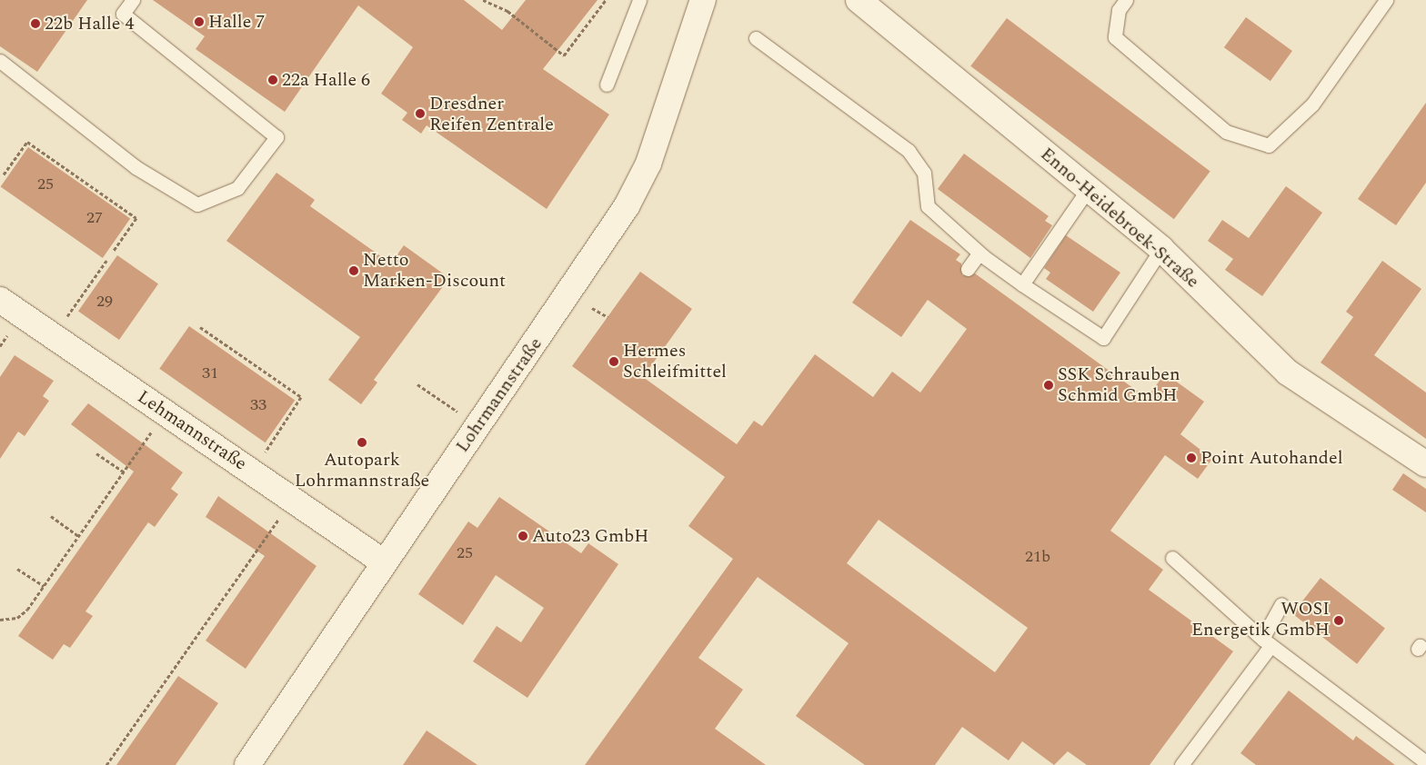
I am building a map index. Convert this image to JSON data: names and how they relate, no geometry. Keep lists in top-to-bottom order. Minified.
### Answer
{"streets":{"street":["Enno-Heidebroek-Straße","Lohrmannstraße","Lehmannstraße"]},"crossings":[["Lohrmannstraße","Lehmannstraße"]],"places":["Halle 7","22b Halle 4","22a Halle 6","Dresdner Reifen Zentrale","Netto Marken-Discount","Hermes Schleifmittel","SSK Schrauben Schmid GmbH","Autopark Lohrmannstraße","Point Autohandel","Auto23 GmbH","WOSI Energetik GmbH"],"house_numbers":["25","27","29","31","33","25","21b"]}
